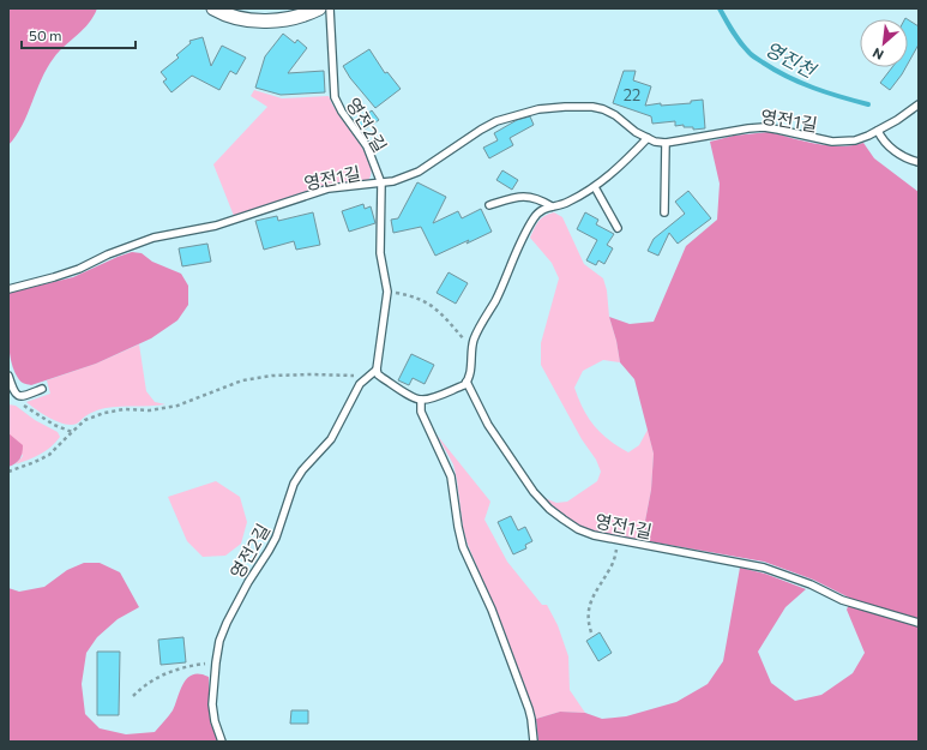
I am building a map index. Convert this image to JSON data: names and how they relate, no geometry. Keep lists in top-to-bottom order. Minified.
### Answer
{"streets":{"lane":["영전1길","영전2길"]},"crossings":[["영전1길","영전2길"]],"water":["영진천"],"house_numbers":["22"],"scale_bar":"50 m","north":"bottom left"}
